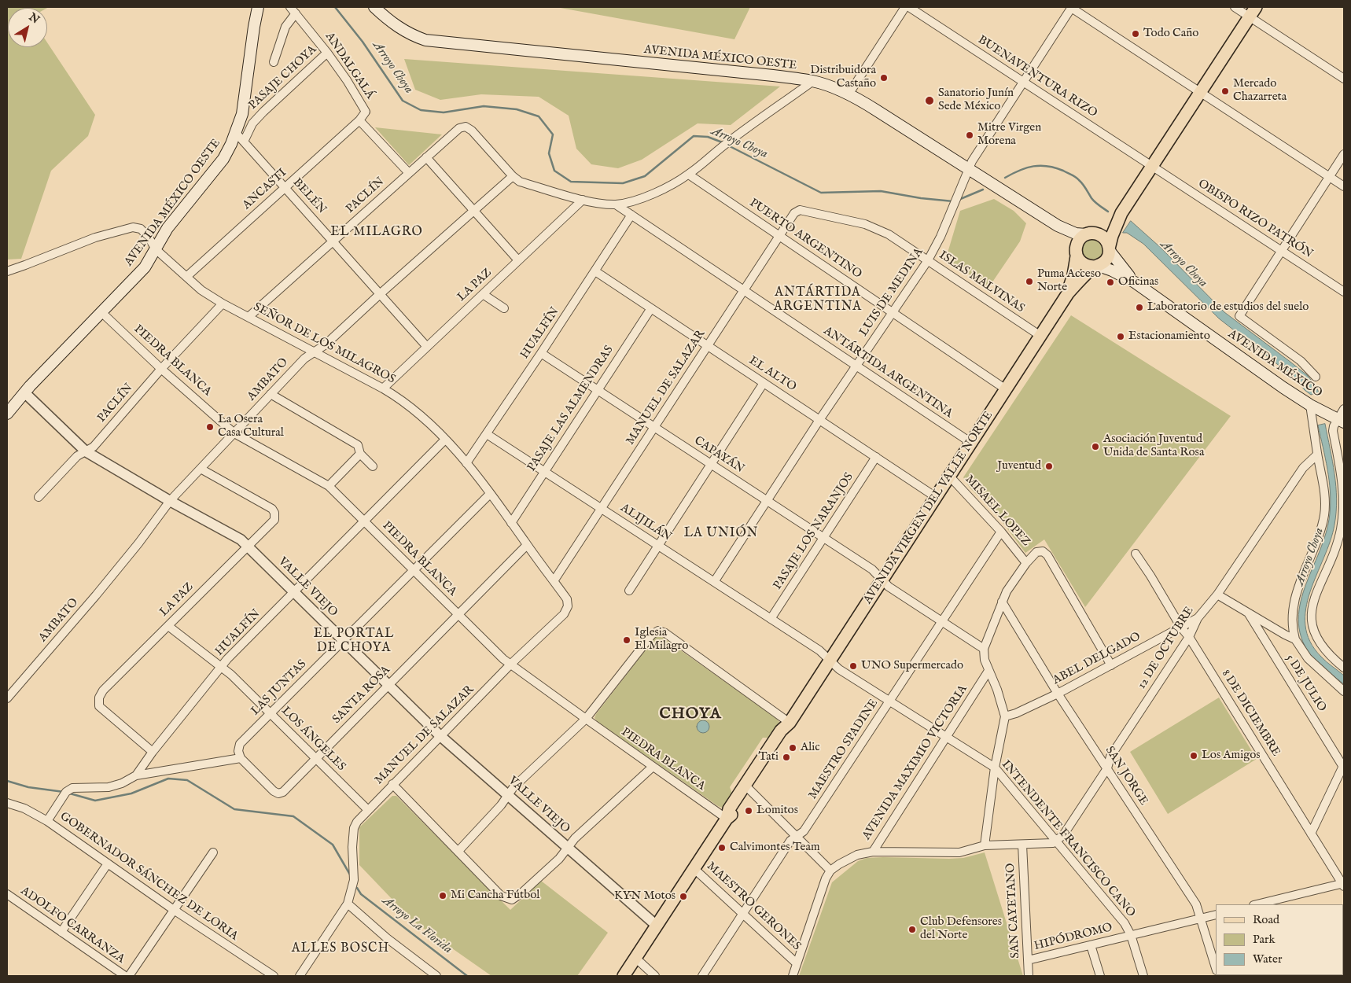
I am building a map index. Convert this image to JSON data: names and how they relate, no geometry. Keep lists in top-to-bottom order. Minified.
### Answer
{"streets":{"main road":["AVENIDA MÉXICO OESTE","AVENIDA MÉXICO","AVENIDA VIRGEN DEL VALLE NORTE"],"street":["ANDALGALÁ","BUENAVENTURA RIZO","PASAJE CHOYA","ANCASTI","PACLÍN","BELÉN","OBISPO RIZO PATRÓN","PUERTO ARGENTINO","ISLAS MALVINAS","LA PAZ","LUIS DE MEDINA","HUALFÍN","SEÑOR DE LOS MILAGROS","PIEDRA BLANCA","ANTÁRTIDA ARGENTINA","EL ALTO","AMBATO","MANUEL DE SALAZAR","PASAJE LAS ALMENDRAS","CAPAYÁN","MISAEL LOPEZ","ALIJILÁN","PASAJE LOS NARANJOS","VALLE VIEJO","12 DE OCTUBRE","ABEL DELGADO","5 DE JULIO","LAS JUNTAS","SANTA ROSA","8 DE DICIEMBRE","LOS ÁNGELES","MAESTRO SPADINE","AVENIDA MAXIMIO VICTORIA","SAN JORGE","INTENDENTE FRANCISCO CANO","GOBERNADOR SÁNCHEZ DE LORIA","MAESTRO GERONES","SAN CAYETANO","ADOLFO CARRANZA","HIPÓDROMO"]},"crossings":[["AVENIDA MÉXICO OESTE","BELÉN"],["AVENIDA MÉXICO OESTE","LUIS DE MEDINA"],["AVENIDA MÉXICO OESTE","SEÑOR DE LOS MILAGROS"],["AVENIDA MÉXICO OESTE","PIEDRA BLANCA"],["AVENIDA MÉXICO OESTE","AVENIDA MÉXICO"],["AVENIDA MÉXICO OESTE","AVENIDA VIRGEN DEL VALLE NORTE"],["AVENIDA MÉXICO OESTE","VALLE VIEJO"],["ANDALGALÁ","PASAJE CHOYA"],["ANDALGALÁ","ANCASTI"],["BUENAVENTURA RIZO","OBISPO RIZO PATRÓN"],["BUENAVENTURA RIZO","LUIS DE MEDINA"],["PASAJE CHOYA","BELÉN"],["ANCASTI","BELÉN"],["ANCASTI","SEÑOR DE LOS MILAGROS"],["PACLÍN","BELÉN"],["PACLÍN","SEÑOR DE LOS MILAGROS"],["PACLÍN","PIEDRA BLANCA"],["PACLÍN","AMBATO"],["PACLÍN","VALLE VIEJO"],["BELÉN","LA PAZ"],["BELÉN","AMBATO"],["PUERTO ARGENTINO","LUIS DE MEDINA"],["PUERTO ARGENTINO","MANUEL DE SALAZAR"],["PUERTO ARGENTINO","AVENIDA VIRGEN DEL VALLE NORTE"],["ISLAS MALVINAS","LUIS DE MEDINA"],["ISLAS MALVINAS","MANUEL DE SALAZAR"],["ISLAS MALVINAS","AVENIDA VIRGEN DEL VALLE NORTE"],["LA PAZ","HUALFÍN"],["LA PAZ","SEÑOR DE LOS MILAGROS"],["LA PAZ","AMBATO"],["LA PAZ","VALLE VIEJO"],["LA PAZ","LOS ÁNGELES"],["LUIS DE MEDINA","ANTÁRTIDA ARGENTINA"],["LUIS DE MEDINA","EL ALTO"],["LUIS DE MEDINA","CAPAYÁN"],["LUIS DE MEDINA","ALIJILÁN"],["HUALFÍN","SEÑOR DE LOS MILAGROS"],["HUALFÍN","PIEDRA BLANCA"],["HUALFÍN","ANTÁRTIDA ARGENTINA"],["HUALFÍN","EL ALTO"],["HUALFÍN","CAPAYÁN"],["HUALFÍN","ALIJILÁN"],["HUALFÍN","VALLE VIEJO"],["HUALFÍN","LOS ÁNGELES"],["HUALFÍN","GOBERNADOR SÁNCHEZ DE LORIA"],["SEÑOR DE LOS MILAGROS","AMBATO"],["SEÑOR DE LOS MILAGROS","MANUEL DE SALAZAR"],["SEÑOR DE LOS MILAGROS","PASAJE LAS ALMENDRAS"],["SEÑOR DE LOS MILAGROS","LAS JUNTAS"],["SEÑOR DE LOS MILAGROS","SANTA ROSA"],["PIEDRA BLANCA","AMBATO"],["PIEDRA BLANCA","MANUEL DE SALAZAR"],["PIEDRA BLANCA","AVENIDA VIRGEN DEL VALLE NORTE"],["PIEDRA BLANCA","LAS JUNTAS"],["PIEDRA BLANCA","SANTA ROSA"],["AVENIDA MÉXICO","AVENIDA VIRGEN DEL VALLE NORTE"],["ANTÁRTIDA ARGENTINA","MANUEL DE SALAZAR"],["ANTÁRTIDA ARGENTINA","AVENIDA VIRGEN DEL VALLE NORTE"],["EL ALTO","MANUEL DE SALAZAR"],["EL ALTO","PASAJE LAS ALMENDRAS"],["EL ALTO","AVENIDA VIRGEN DEL VALLE NORTE"],["EL ALTO","PASAJE LOS NARANJOS"],["AMBATO","VALLE VIEJO"],["MANUEL DE SALAZAR","CAPAYÁN"],["MANUEL DE SALAZAR","ALIJILÁN"],["MANUEL DE SALAZAR","VALLE VIEJO"],["MANUEL DE SALAZAR","LOS ÁNGELES"],["PASAJE LAS ALMENDRAS","CAPAYÁN"],["PASAJE LAS ALMENDRAS","ALIJILÁN"],["CAPAYÁN","AVENIDA VIRGEN DEL VALLE NORTE"],["CAPAYÁN","PASAJE LOS NARANJOS"],["CAPAYÁN","MAESTRO SPADINE"],["AVENIDA VIRGEN DEL VALLE NORTE","MISAEL LOPEZ"],["AVENIDA VIRGEN DEL VALLE NORTE","ALIJILÁN"],["AVENIDA VIRGEN DEL VALLE NORTE","VALLE VIEJO"],["AVENIDA VIRGEN DEL VALLE NORTE","INTENDENTE FRANCISCO CANO"],["AVENIDA VIRGEN DEL VALLE NORTE","MAESTRO GERONES"],["MISAEL LOPEZ","MAESTRO SPADINE"],["ALIJILÁN","PASAJE LOS NARANJOS"],["ALIJILÁN","INTENDENTE FRANCISCO CANO"],["VALLE VIEJO","LAS JUNTAS"],["VALLE VIEJO","SANTA ROSA"],["12 DE OCTUBRE","ABEL DELGADO"],["12 DE OCTUBRE","8 DE DICIEMBRE"],["12 DE OCTUBRE","SAN JORGE"],["12 DE OCTUBRE","INTENDENTE FRANCISCO CANO"],["ABEL DELGADO","8 DE DICIEMBRE"],["ABEL DELGADO","SAN JORGE"],["LAS JUNTAS","SANTA ROSA"],["LAS JUNTAS","LOS ÁNGELES"],["SANTA ROSA","LOS ÁNGELES"],["MAESTRO SPADINE","INTENDENTE FRANCISCO CANO"],["MAESTRO SPADINE","MAESTRO GERONES"],["AVENIDA MAXIMIO VICTORIA","INTENDENTE FRANCISCO CANO"],["SAN JORGE","HIPÓDROMO"],["INTENDENTE FRANCISCO CANO","HIPÓDROMO"],["SAN CAYETANO","HIPÓDROMO"]],"districts":["EL MILAGRO","ANTÁRTIDA ARGENTINA","LA UNIÓN","EL PORTAL DE CHOYA","CHOYA","ALLES BOSCH"],"water":["Arroyo Choya","Arroyo La Florida"],"places":["Todo Caño","Distribuidora Castaño","Mercado Chazarreta","Sanatorio Junín Sede México","Mitre Virgen Morena","Puma Acceso Norte","Oficinas","Laboratorio de estudios del suelo","Estacionamiento","La Osera Casa Cultural","Asociación Juventud Unida de Santa Rosa","Juventud","Iglesia El Milagro","UNO Supermercado","Alic","Los Amigos","Tati","Lomitos","Calvimontes Team","Mi Cancha Fútbol","KYN Motos","Club Defensores del Norte"],"legend":["Road","Park","Water"],"north":"top right"}
